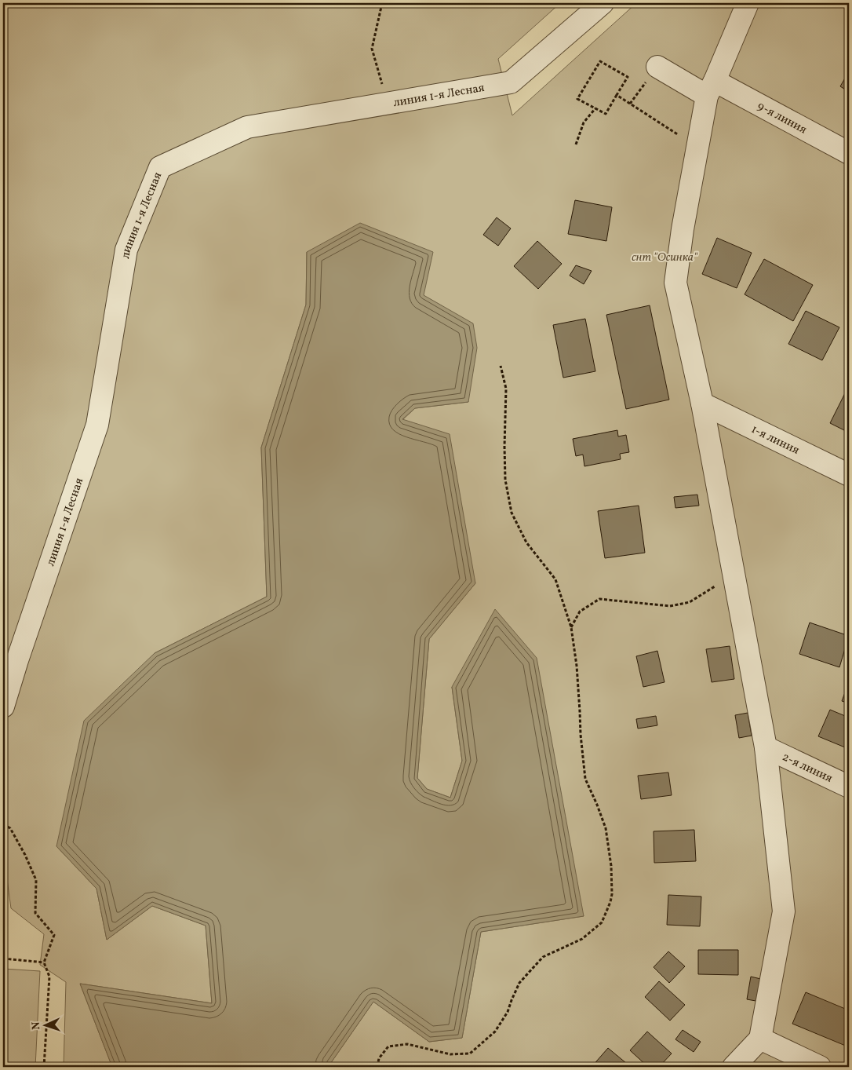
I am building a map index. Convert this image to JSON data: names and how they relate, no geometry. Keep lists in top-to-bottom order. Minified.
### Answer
{"streets":{"street":["линия 1-я Лесная","9-я линия","1-я линия","2-я линия"]},"parks":["снт \"Осинка\""],"north":"left"}
